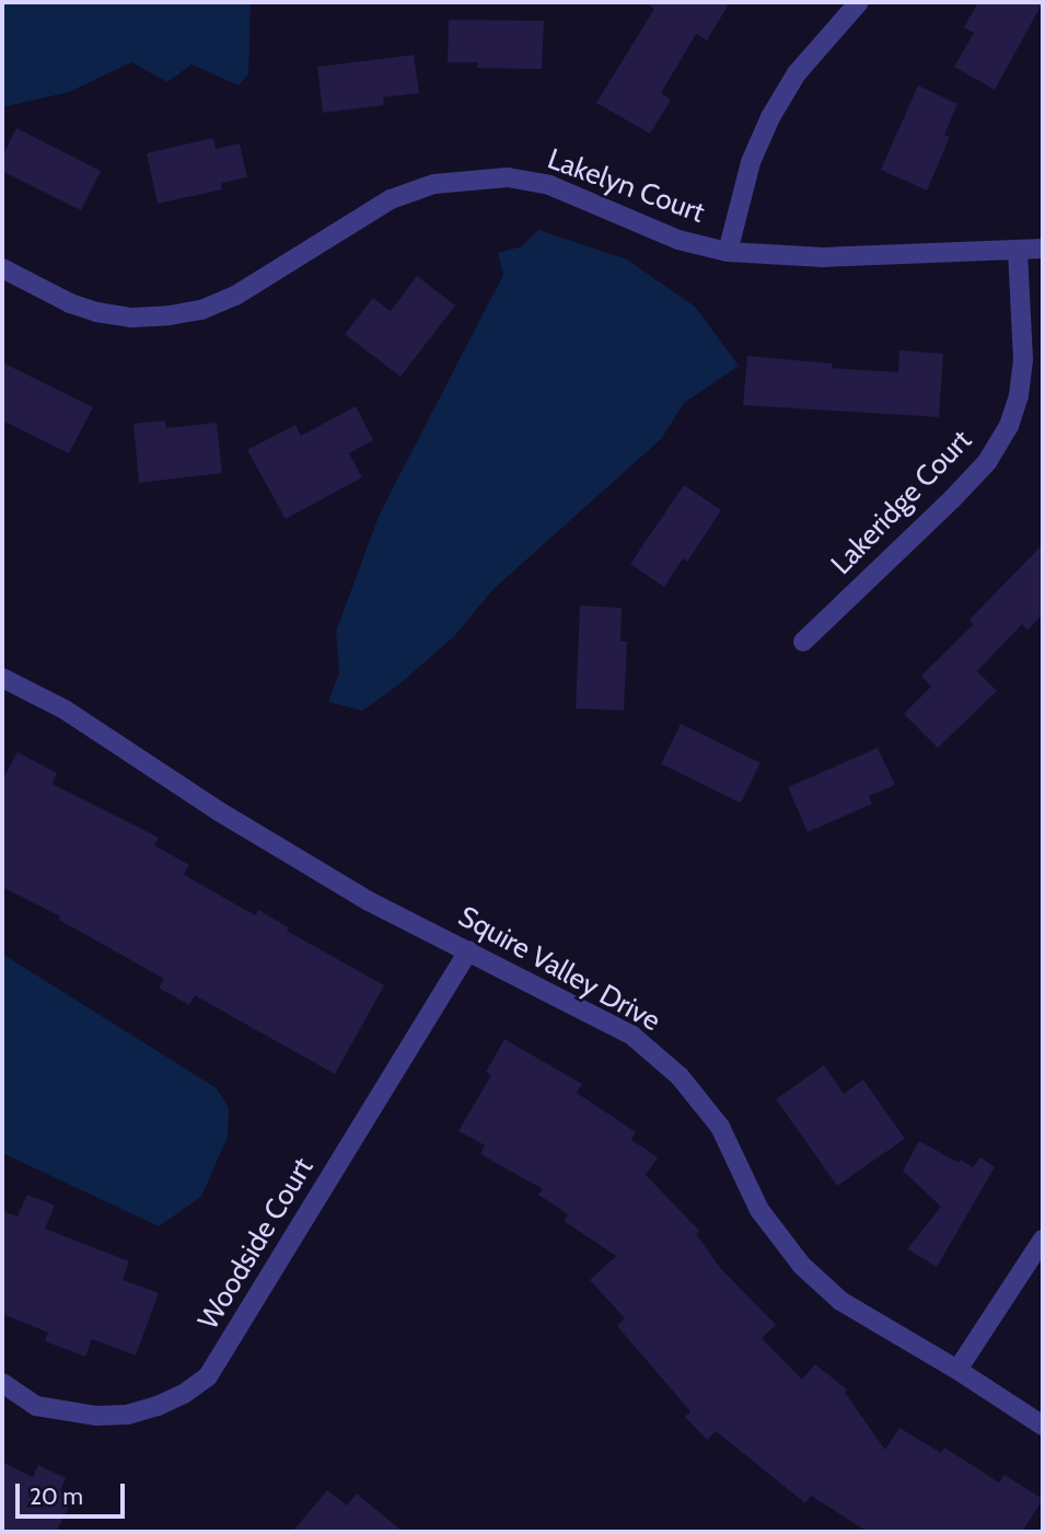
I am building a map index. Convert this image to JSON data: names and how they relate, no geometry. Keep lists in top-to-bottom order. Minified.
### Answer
{"streets":{"street":["Lakelyn Court","Lakeridge Court","Squire Valley Drive","Woodside Court"]},"crossings":[["Lakelyn Court","Lakeridge Court"],["Squire Valley Drive","Woodside Court"]],"scale_bar":"20 m"}
